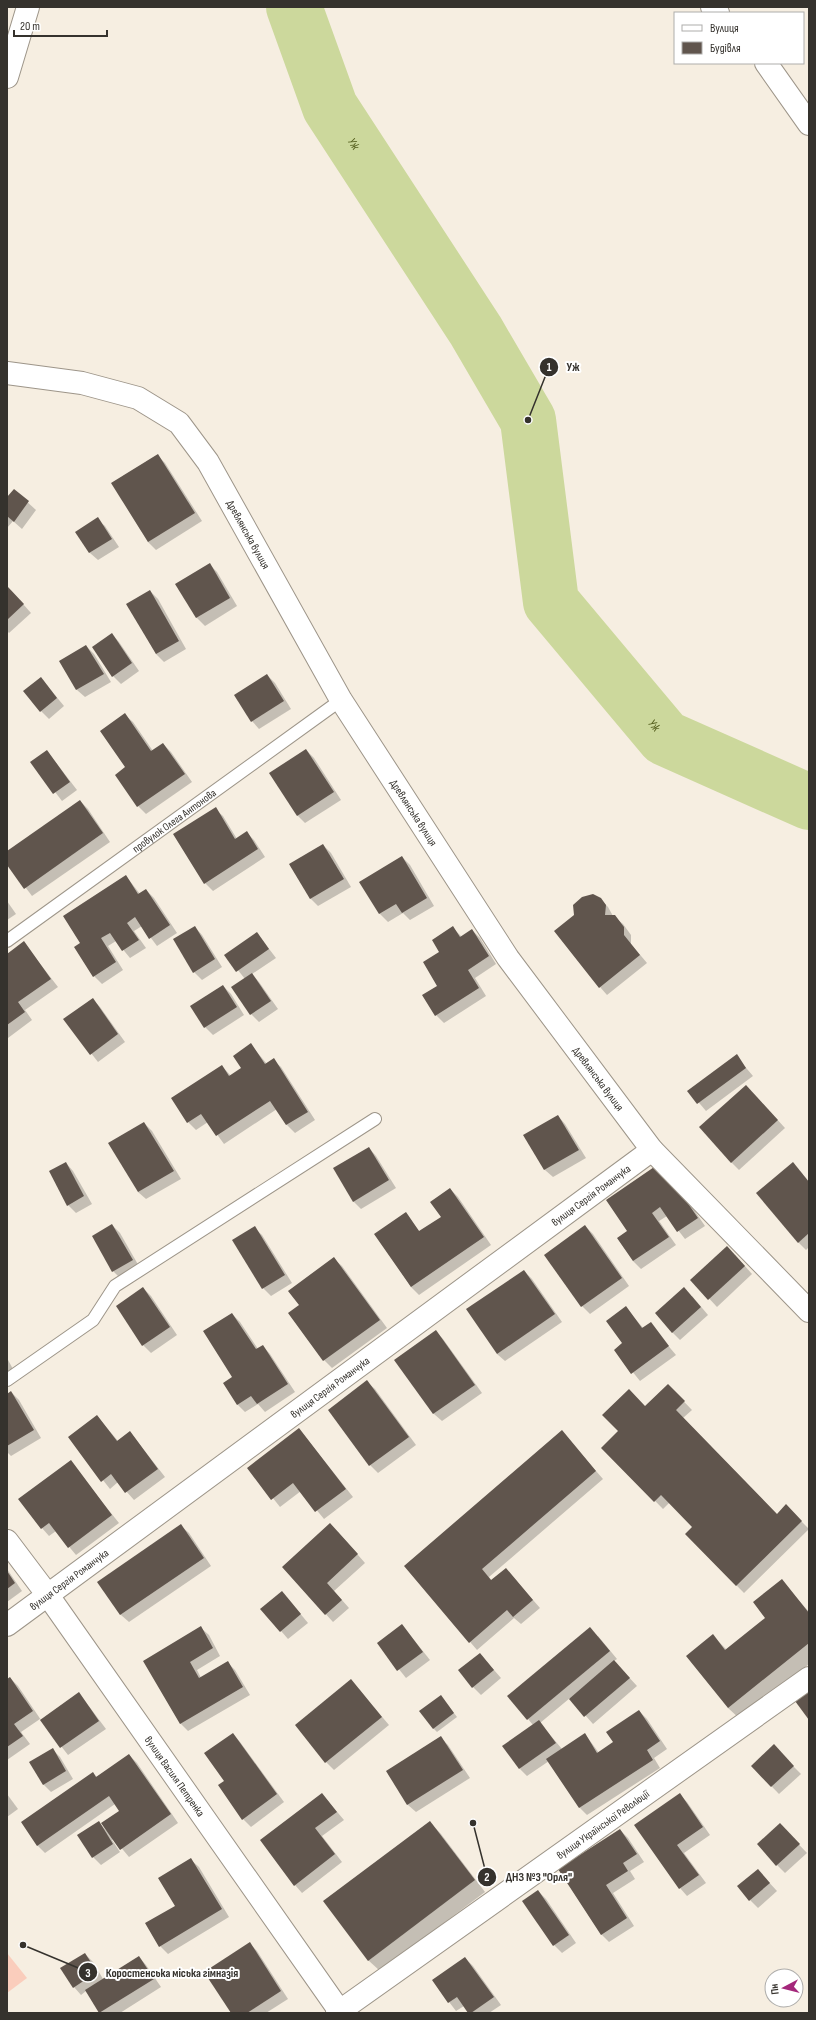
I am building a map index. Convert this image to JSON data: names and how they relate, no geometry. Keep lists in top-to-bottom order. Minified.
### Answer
{"streets":{"street":["Древлянська вулиця","вулиця Сергія Романчука","вулиця Василя Петренка","вулиця Української Революції"],"lane":["провулок Олега Антонова"]},"crossings":[["Древлянська вулиця","провулок Олега Антонова"],["Древлянська вулиця","вулиця Сергія Романчука"],["вулиця Сергія Романчука","вулиця Василя Петренка"],["вулиця Василя Петренка","вулиця Української Революції"]],"water":["Уж"],"places":["Уж","ДНЗ №3 \"Орля\"","Коростенська міська гімназія"],"legend":["Вулиця","Будівля"],"scale_bar":"20 m","north":"left"}
